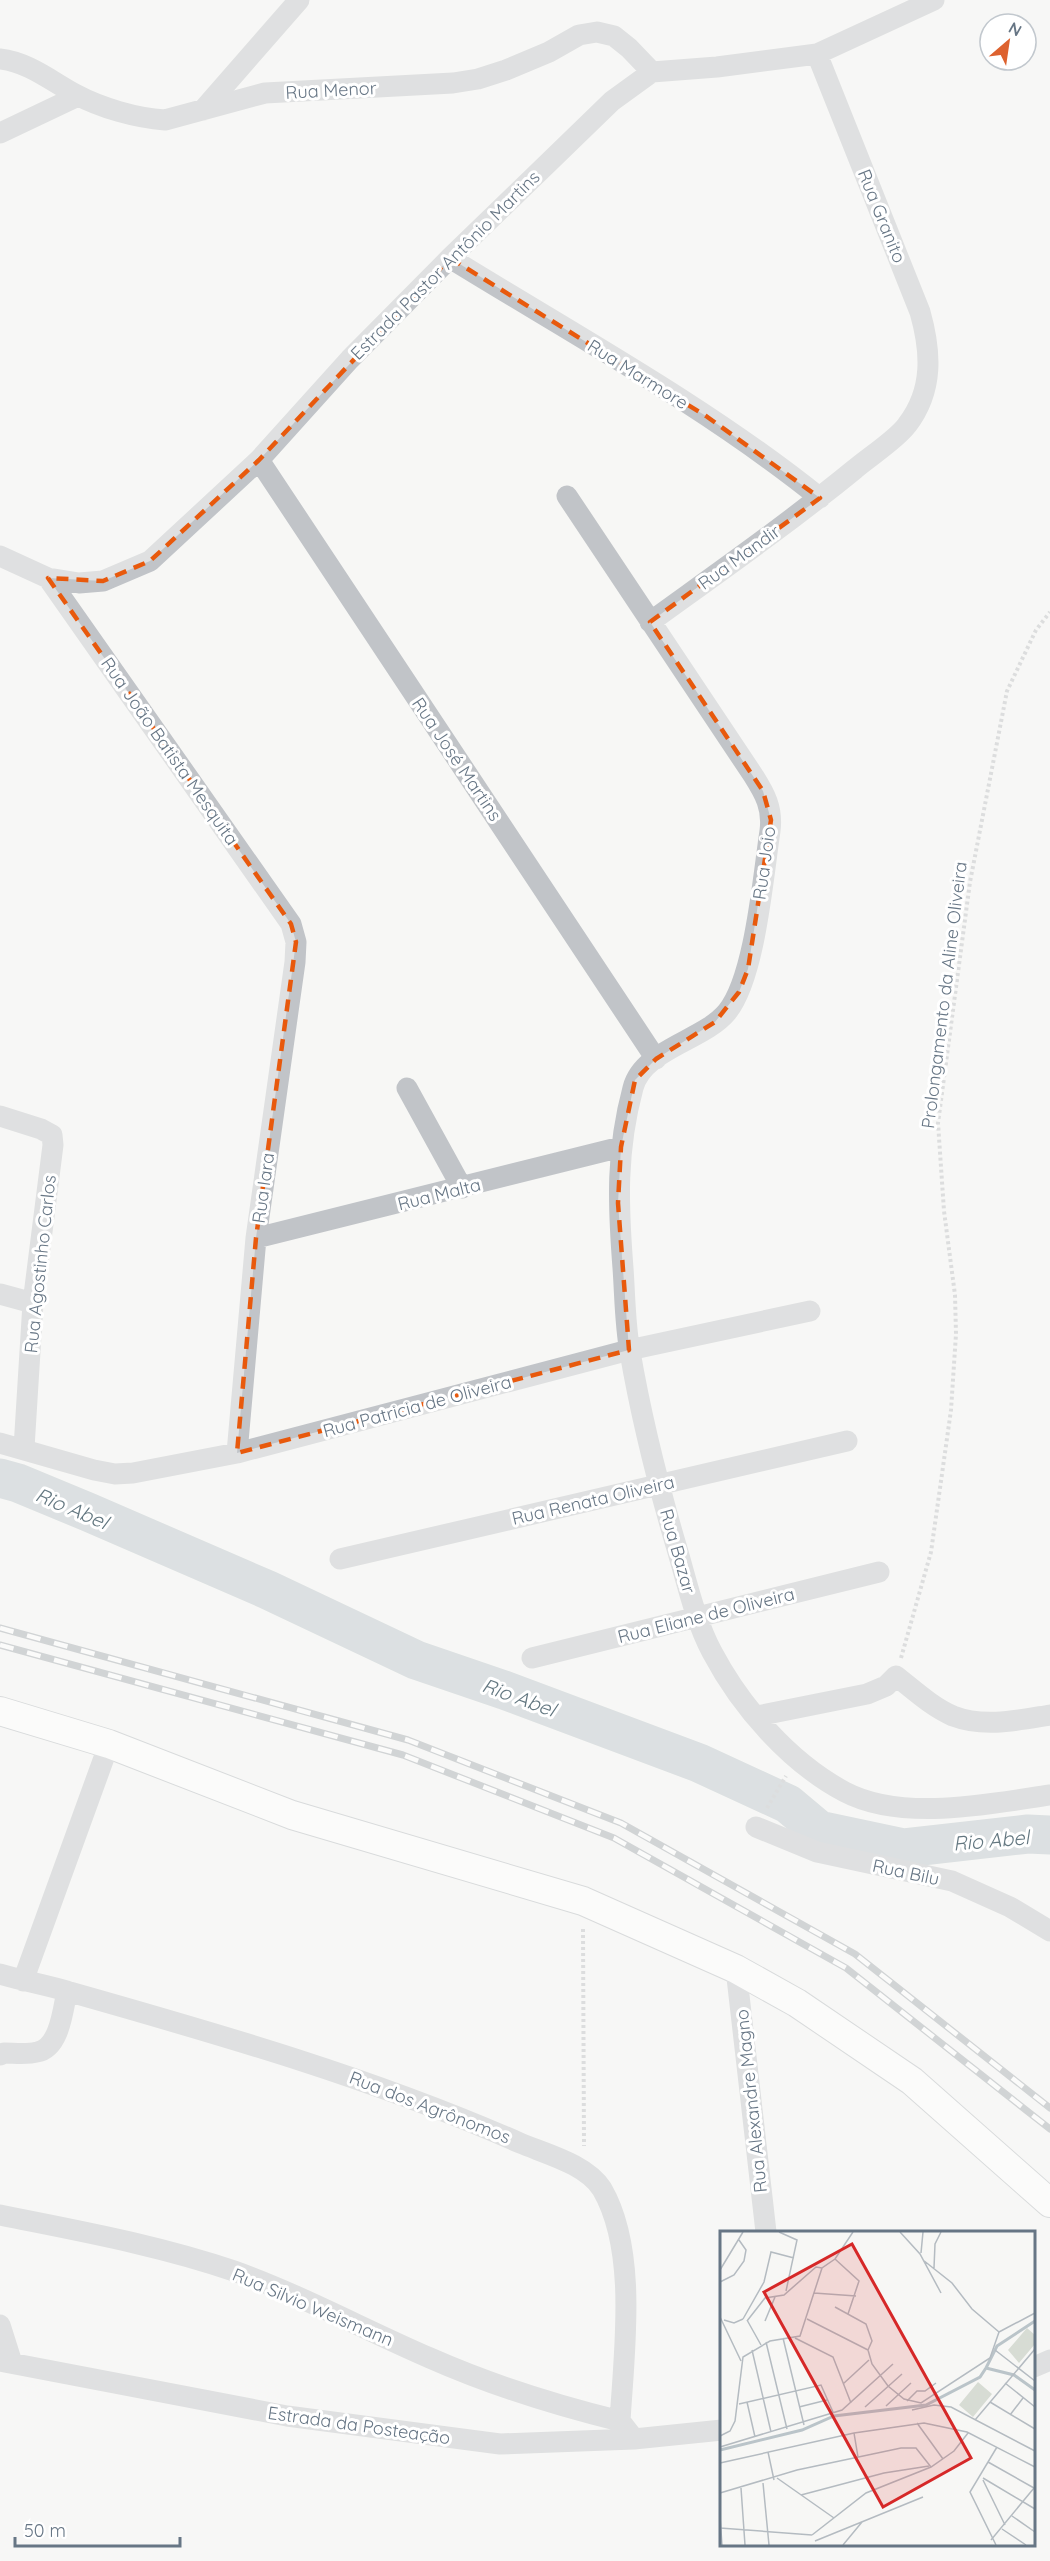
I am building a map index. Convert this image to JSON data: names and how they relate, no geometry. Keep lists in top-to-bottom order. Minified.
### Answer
{"streets":{"street":["Rua Menor","Rua Granito","Estrada Pastor Antônio Martins","Rua Marmore","Rua Mandir","Rua João Batista Mesquita","Rua José Martins","Rua Joio","Rua Iara","Rua Malta","Rua Agostinho Carlos","Rua Patricia de Oliveira","Rua Renata Oliveira","Rua Bazar","Rua Eliane de Oliveira","Rua Bilu","Rua Alexandre Magno","Rua dos Agrônomos","Rua Silvio Weismann","Estrada da Posteação"],"path":["Prolongamento da Aline Oliveira"]},"crossings":[["Rua Menor","Estrada Pastor Antônio Martins"],["Rua Granito","Rua Mandir"],["Estrada Pastor Antônio Martins","Rua Marmore"],["Estrada Pastor Antônio Martins","Rua João Batista Mesquita"],["Estrada Pastor Antônio Martins","Rua José Martins"],["Rua Marmore","Rua Mandir"],["Rua Mandir","Rua Joio"],["Rua João Batista Mesquita","Rua Iara"],["Rua José Martins","Rua Joio"],["Rua José Martins","Rua Bazar"],["Rua Joio","Rua Bazar"],["Rua Iara","Rua Malta"],["Rua Iara","Rua Patricia de Oliveira"],["Rua Malta","Rua Bazar"],["Rua Agostinho Carlos","Rua Patricia de Oliveira"],["Rua Patricia de Oliveira","Rua Bazar"],["Rua Renata Oliveira","Rua Bazar"],["Rua Bazar","Rua Eliane de Oliveira"],["Rua dos Agrônomos","Rua Silvio Weismann"]],"water":["Rio Abel"],"scale_bar":"50 m","north":"top right"}
